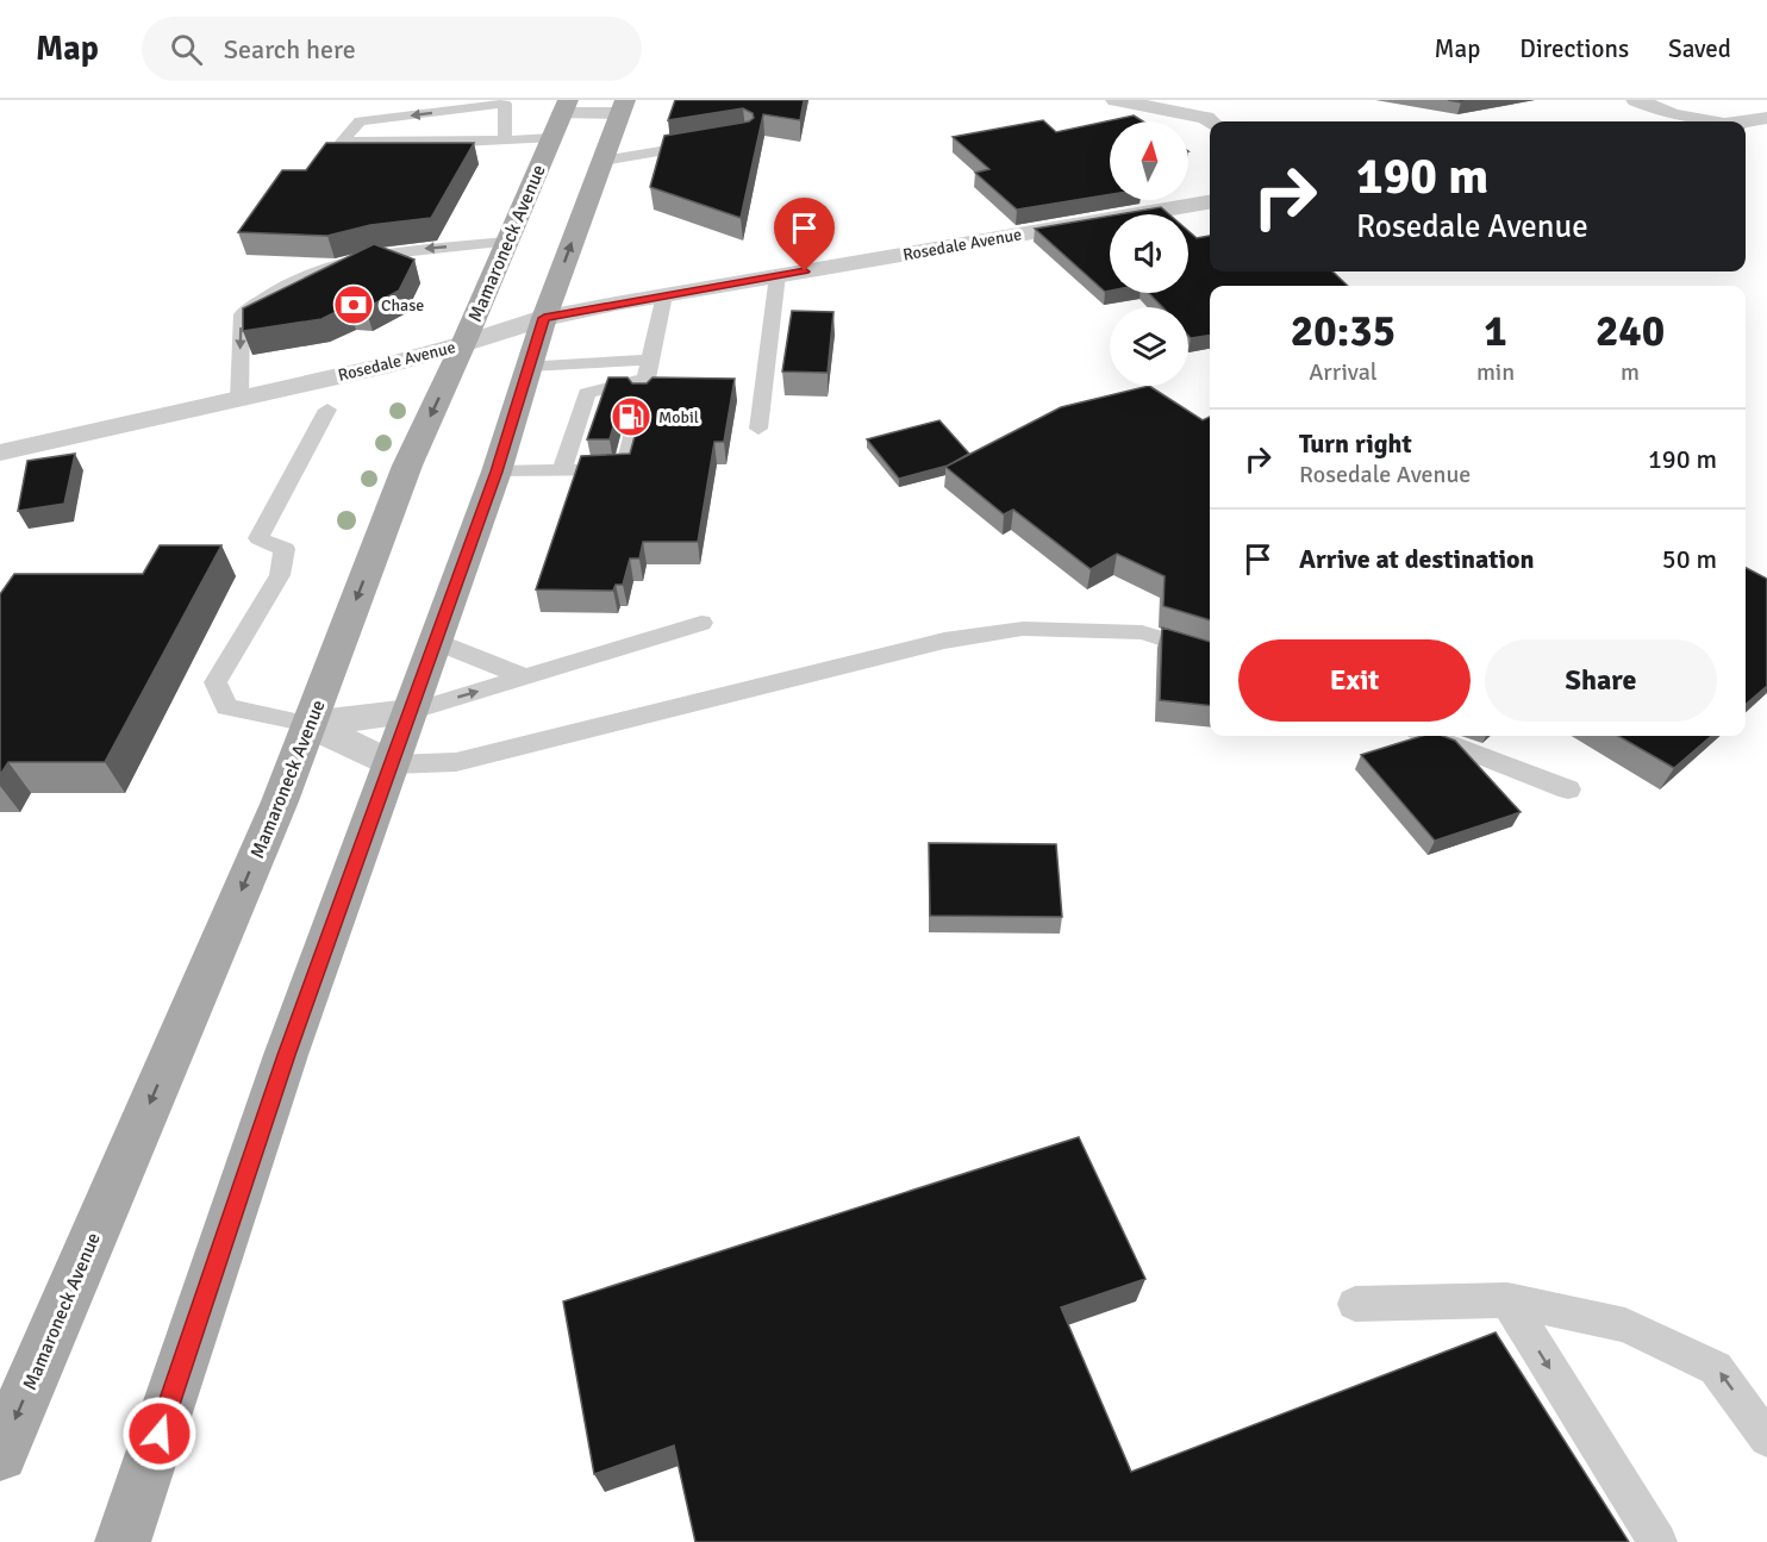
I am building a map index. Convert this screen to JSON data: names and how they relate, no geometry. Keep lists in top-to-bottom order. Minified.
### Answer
{"streets":{"main road":["Mamaroneck Avenue"],"street":["Rosedale Avenue"]},"crossings":[["Mamaroneck Avenue","Rosedale Avenue"]],"places":{"bank":["Chase"],"fuel station":["Mobil"]},"north":"top","page":{"header":"Map","search":"Search here","nav":["Map","Directions","Saved"],"turn":["190 m","Rosedale Avenue"],"eta":["20:35","Arrival","1","min","240","m"],"list":[{"name":"Turn right","note":"Rosedale Avenue","value":"190 m"},{"name":"Arrive at destination","value":"50 m"}],"buttons":["Exit","Share"]}}
